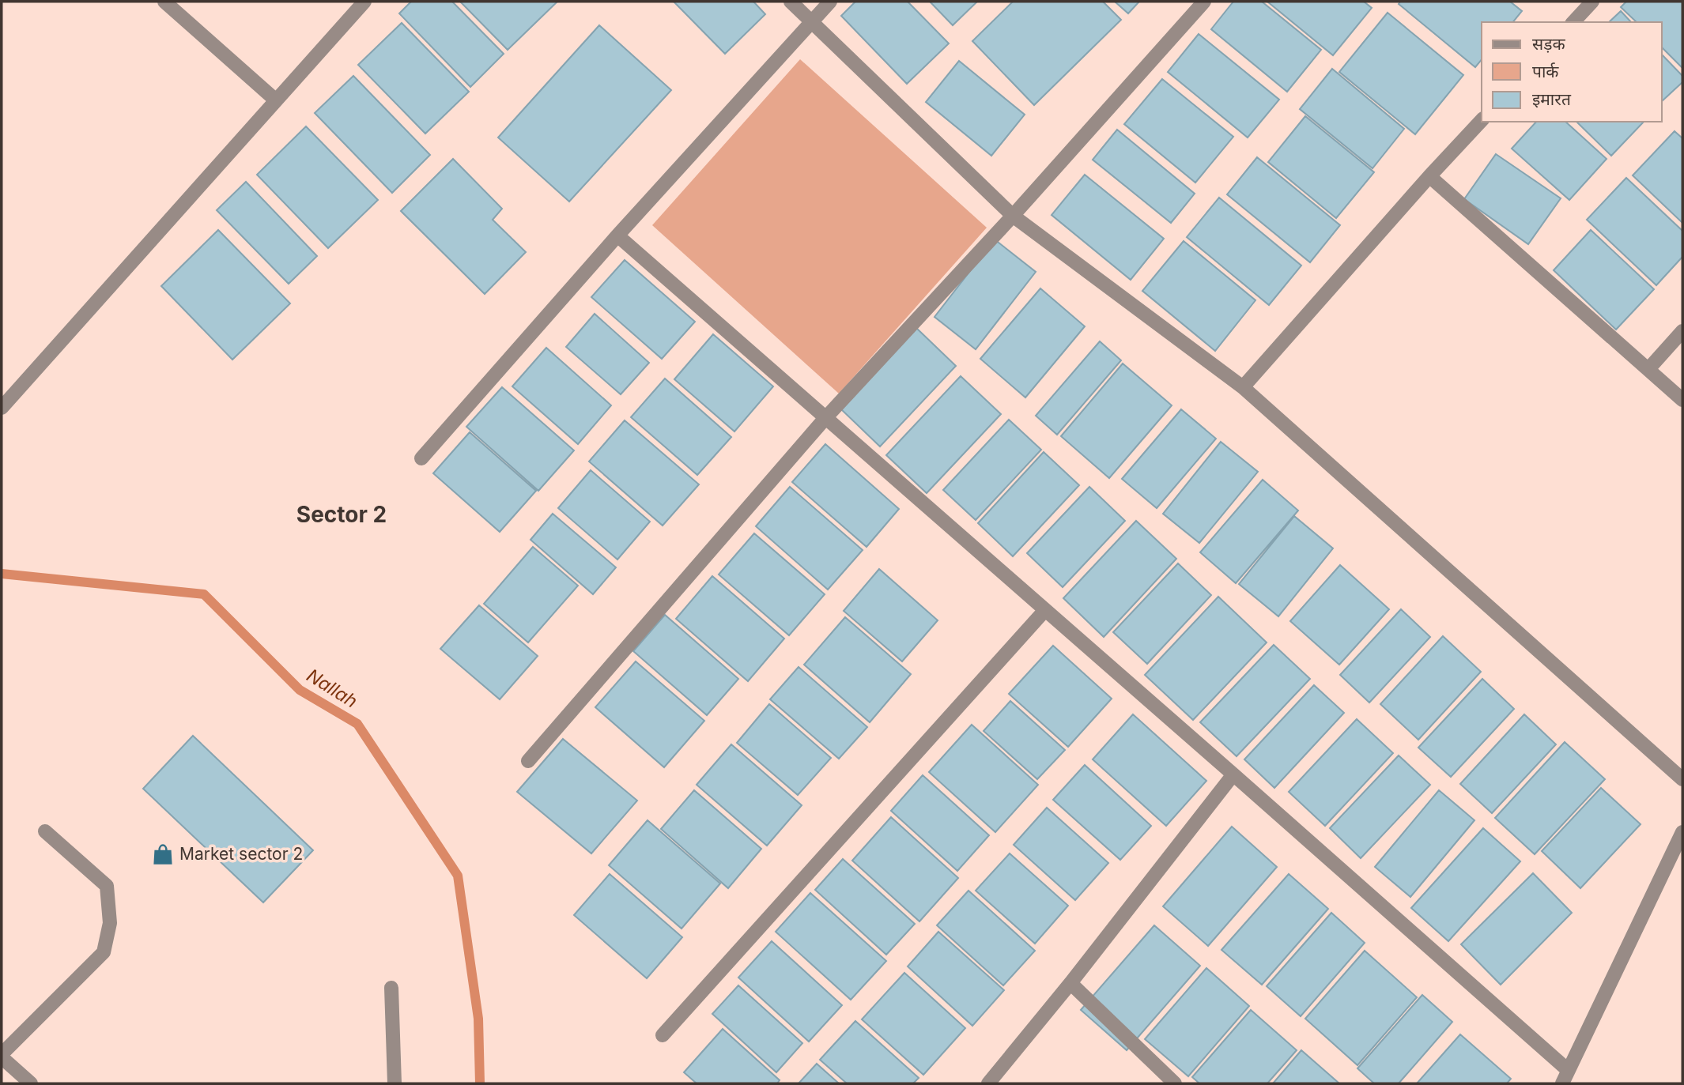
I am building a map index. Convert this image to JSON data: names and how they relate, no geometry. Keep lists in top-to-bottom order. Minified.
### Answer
{"districts":["Sector 2"],"water":["Nallah"],"places":{"shop":["Market sector 2"]},"legend":["सड़क","पार्क","इमारत"]}
